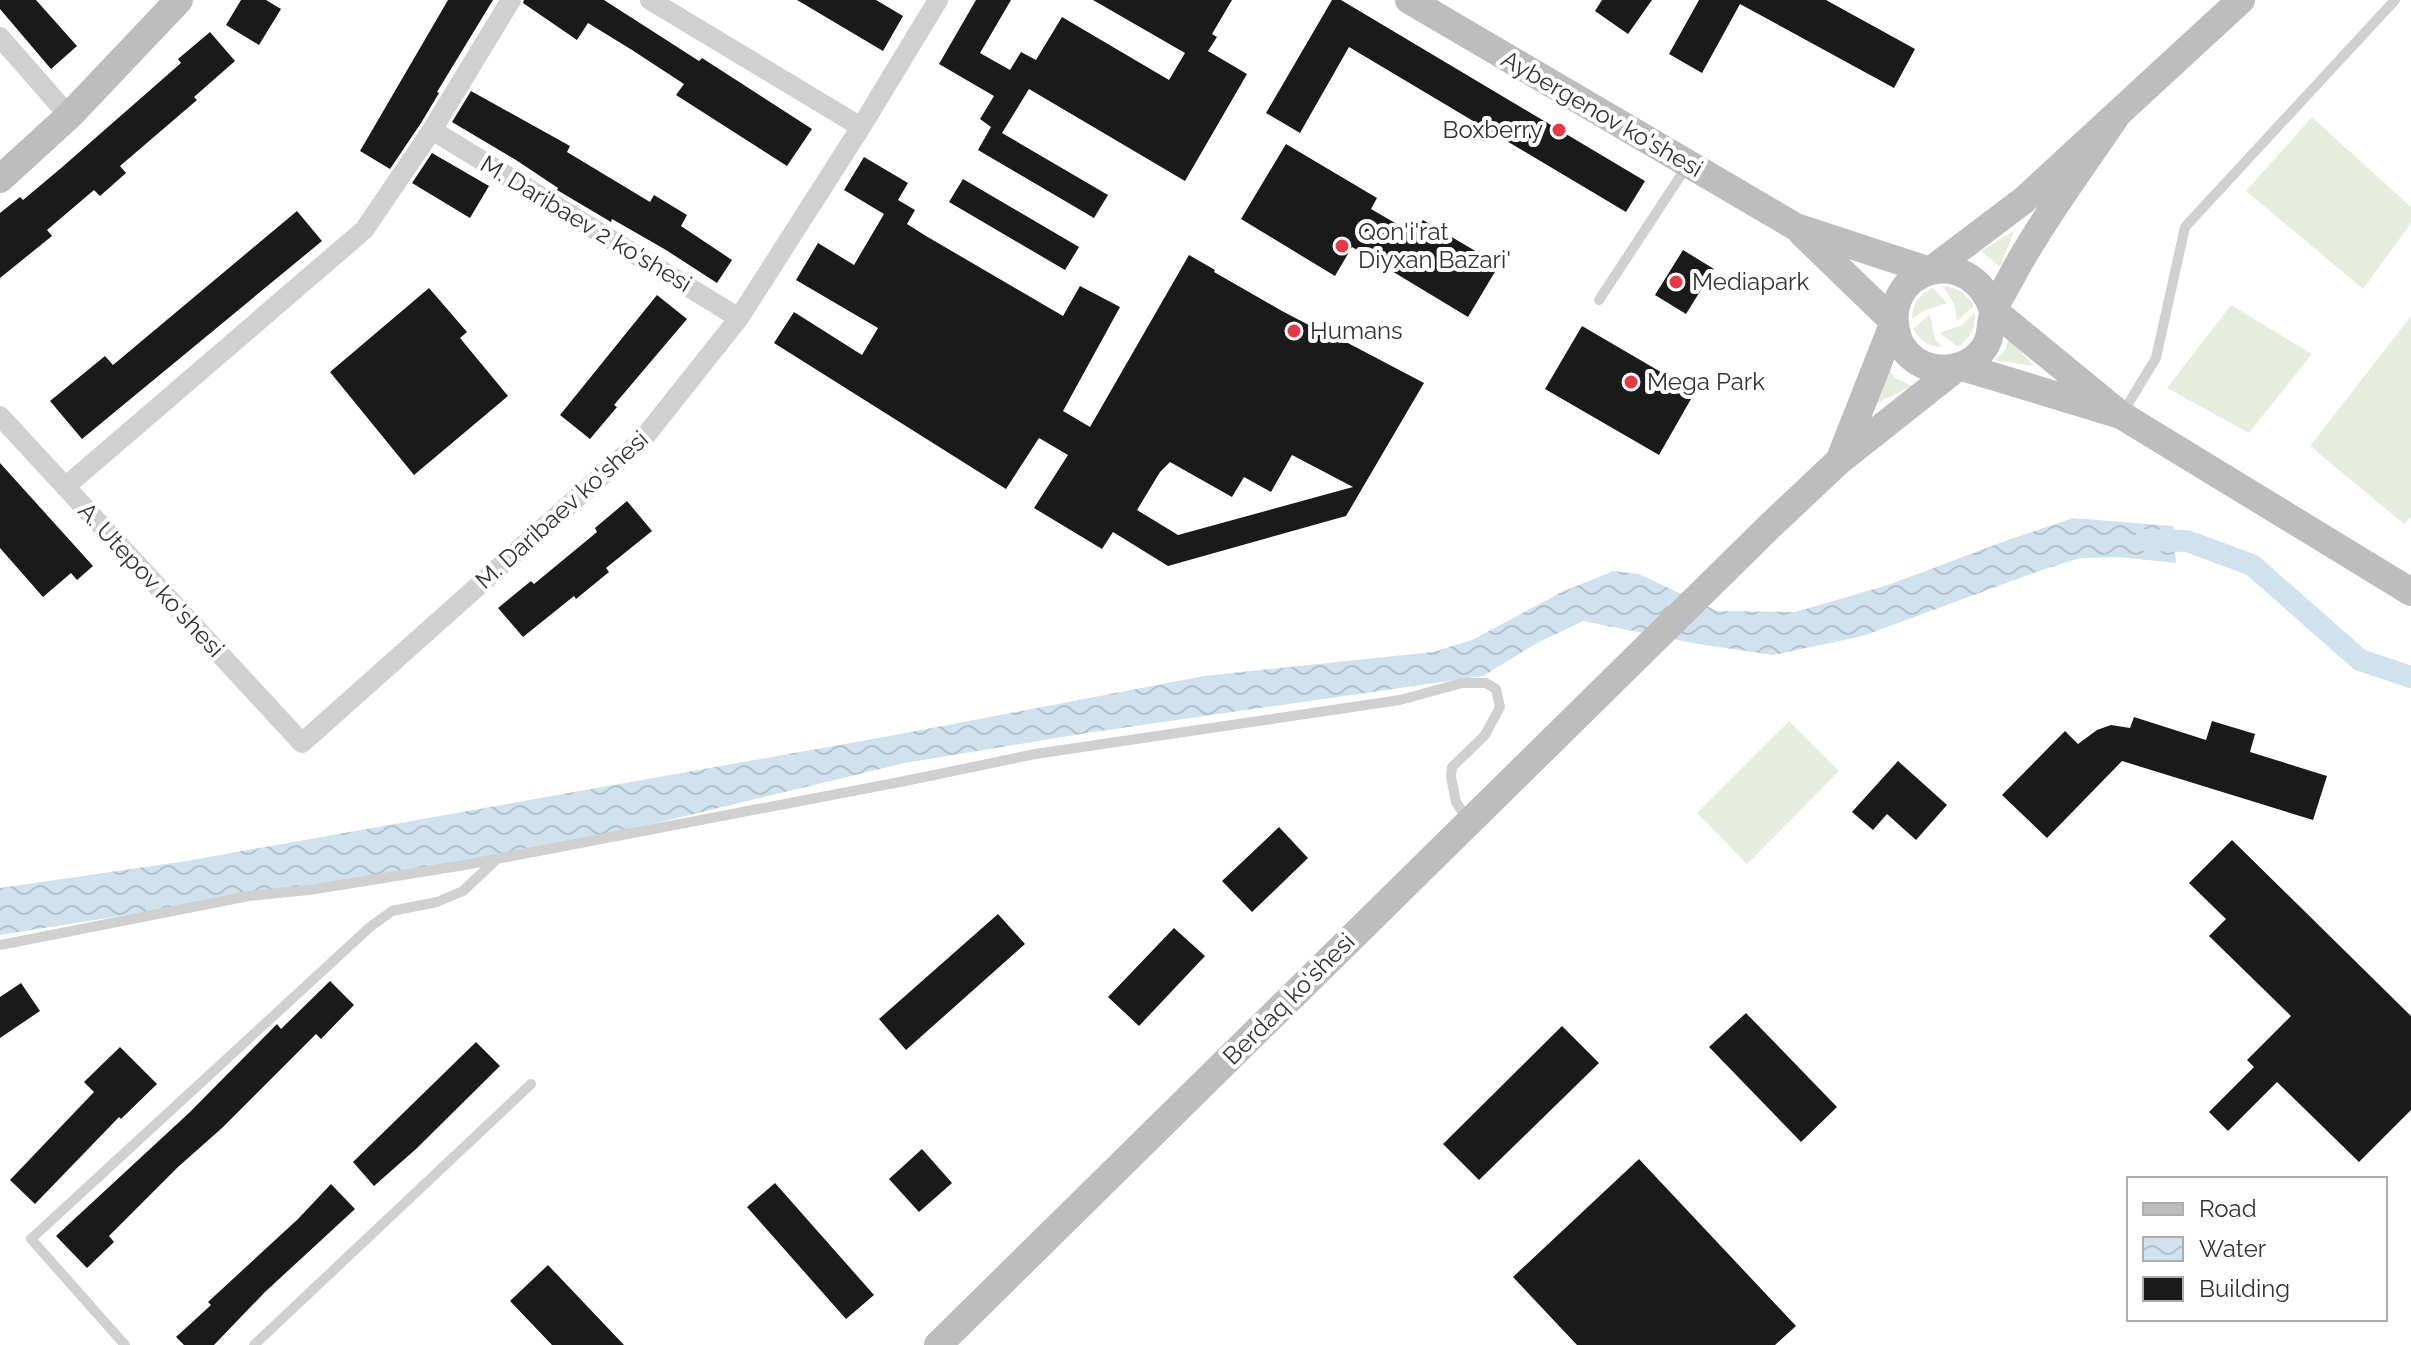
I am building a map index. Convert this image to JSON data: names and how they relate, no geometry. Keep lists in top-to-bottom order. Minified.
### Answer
{"streets":{"main road":["Aybergenov ko'shesi","Berdaq ko'shesi"],"street":["M. Daribaev 2 ko'shesi","M. Daribaev ko'shesi","A. Utepov ko'shesi"]},"crossings":[["Aybergenov ko'shesi","Berdaq ko'shesi"],["M. Daribaev 2 ko'shesi","M. Daribaev ko'shesi"],["M. Daribaev ko'shesi","A. Utepov ko'shesi"]],"places":["Boxberry","Qon'i'rat Diyxan Bazari'","Mediapark","Humans","Mega Park"],"legend":["Road","Water","Building"]}
